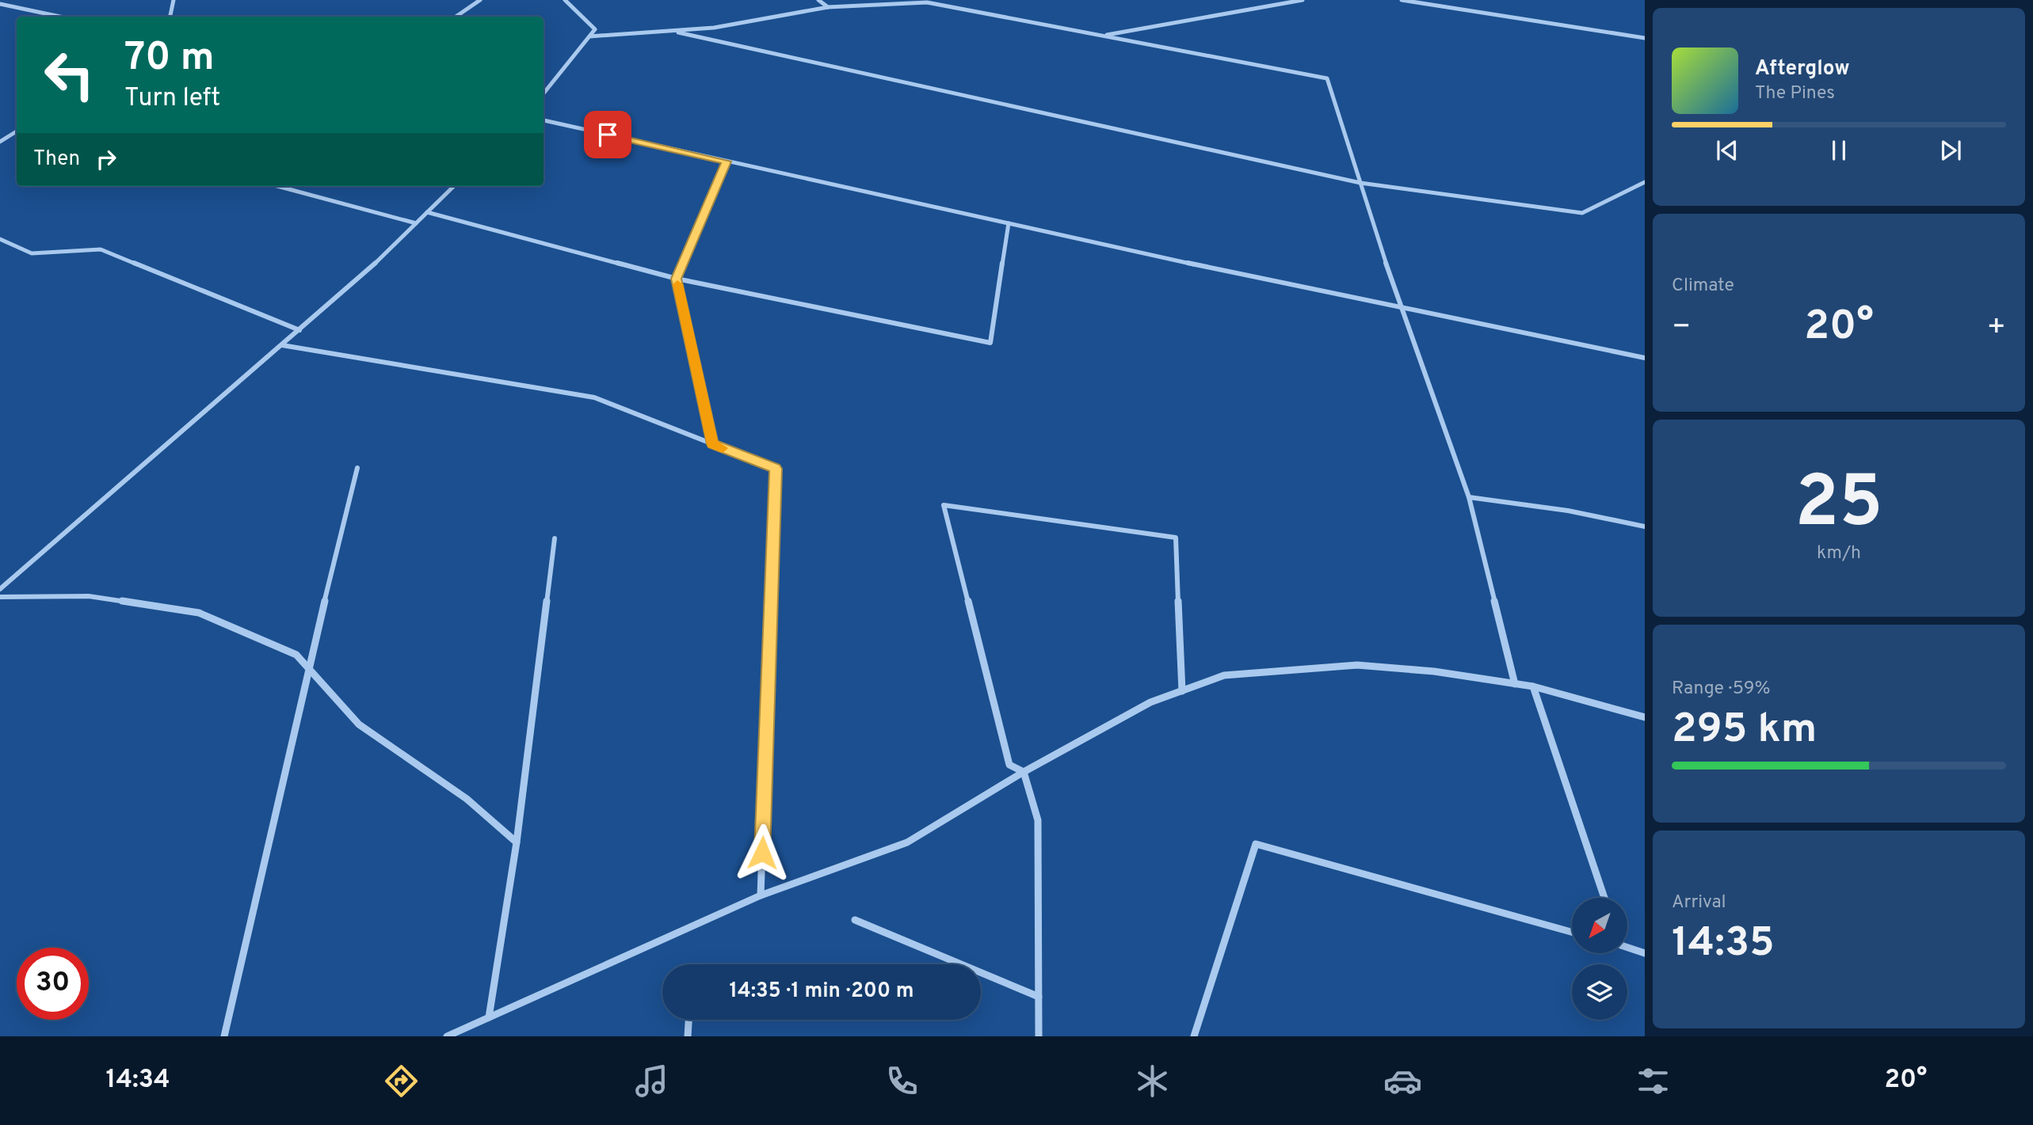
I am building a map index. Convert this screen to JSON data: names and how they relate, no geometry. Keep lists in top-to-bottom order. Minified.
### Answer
{"north":"bottom left","page":{"turn":["70 m","Turn left"],"song":["Afterglow","The Pines"],"then":"Then","tile":["Climate",["25","km/h"],["Range · 59%","295 km"],["Arrival","14:35"]],"heat":["−","20°","+"],"limit":"30","trip":"14:35 · 1 min · 200 m","tabs":["14:34","20°"]}}
